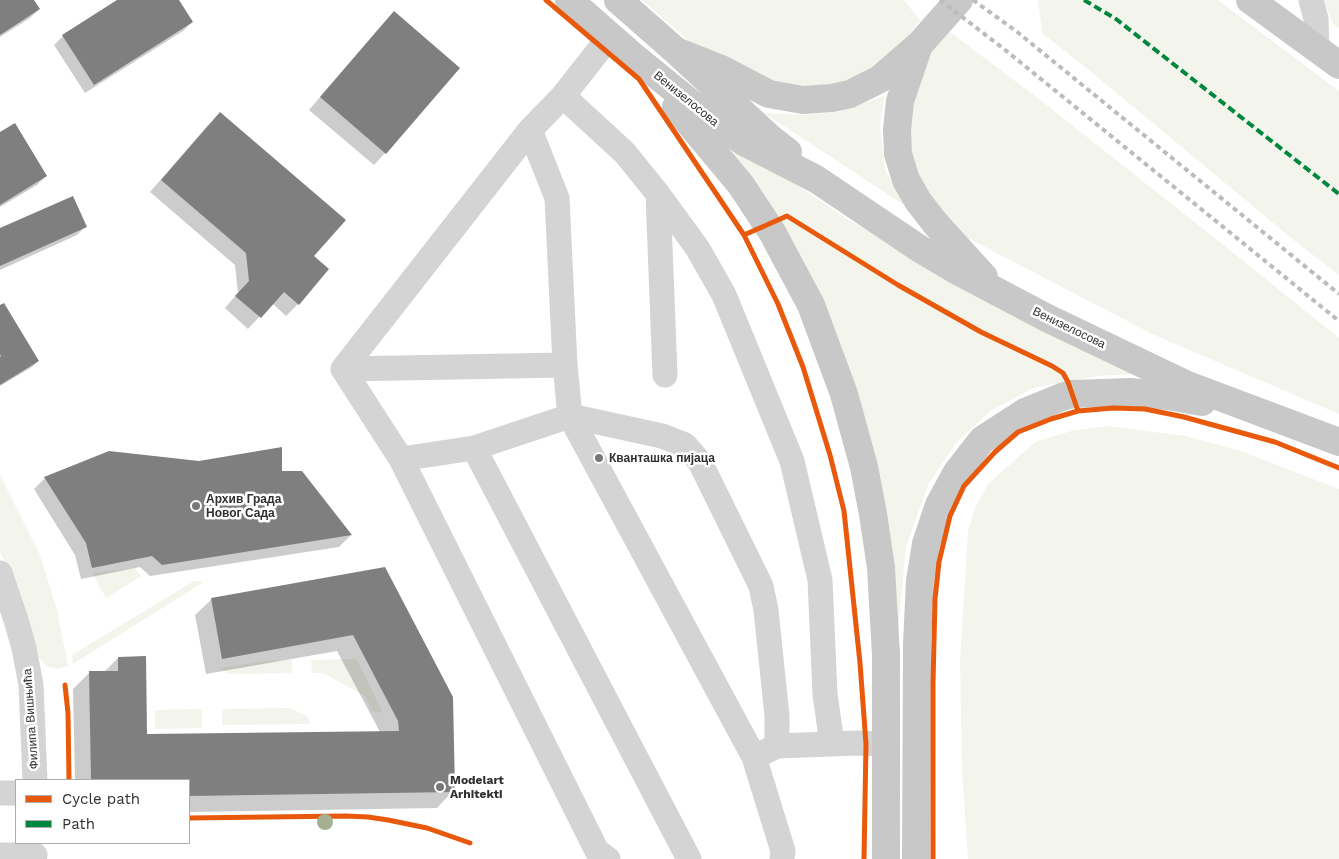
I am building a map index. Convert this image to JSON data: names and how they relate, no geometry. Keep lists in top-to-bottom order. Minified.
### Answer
{"streets":{"main road":["Венизелосова"],"street":["Филипа Вишњића"]},"places":["Кванташка пијаца","Архив Града Новог Сада","Modelart Arhitekti"],"legend":["Cycle path","Path"]}
